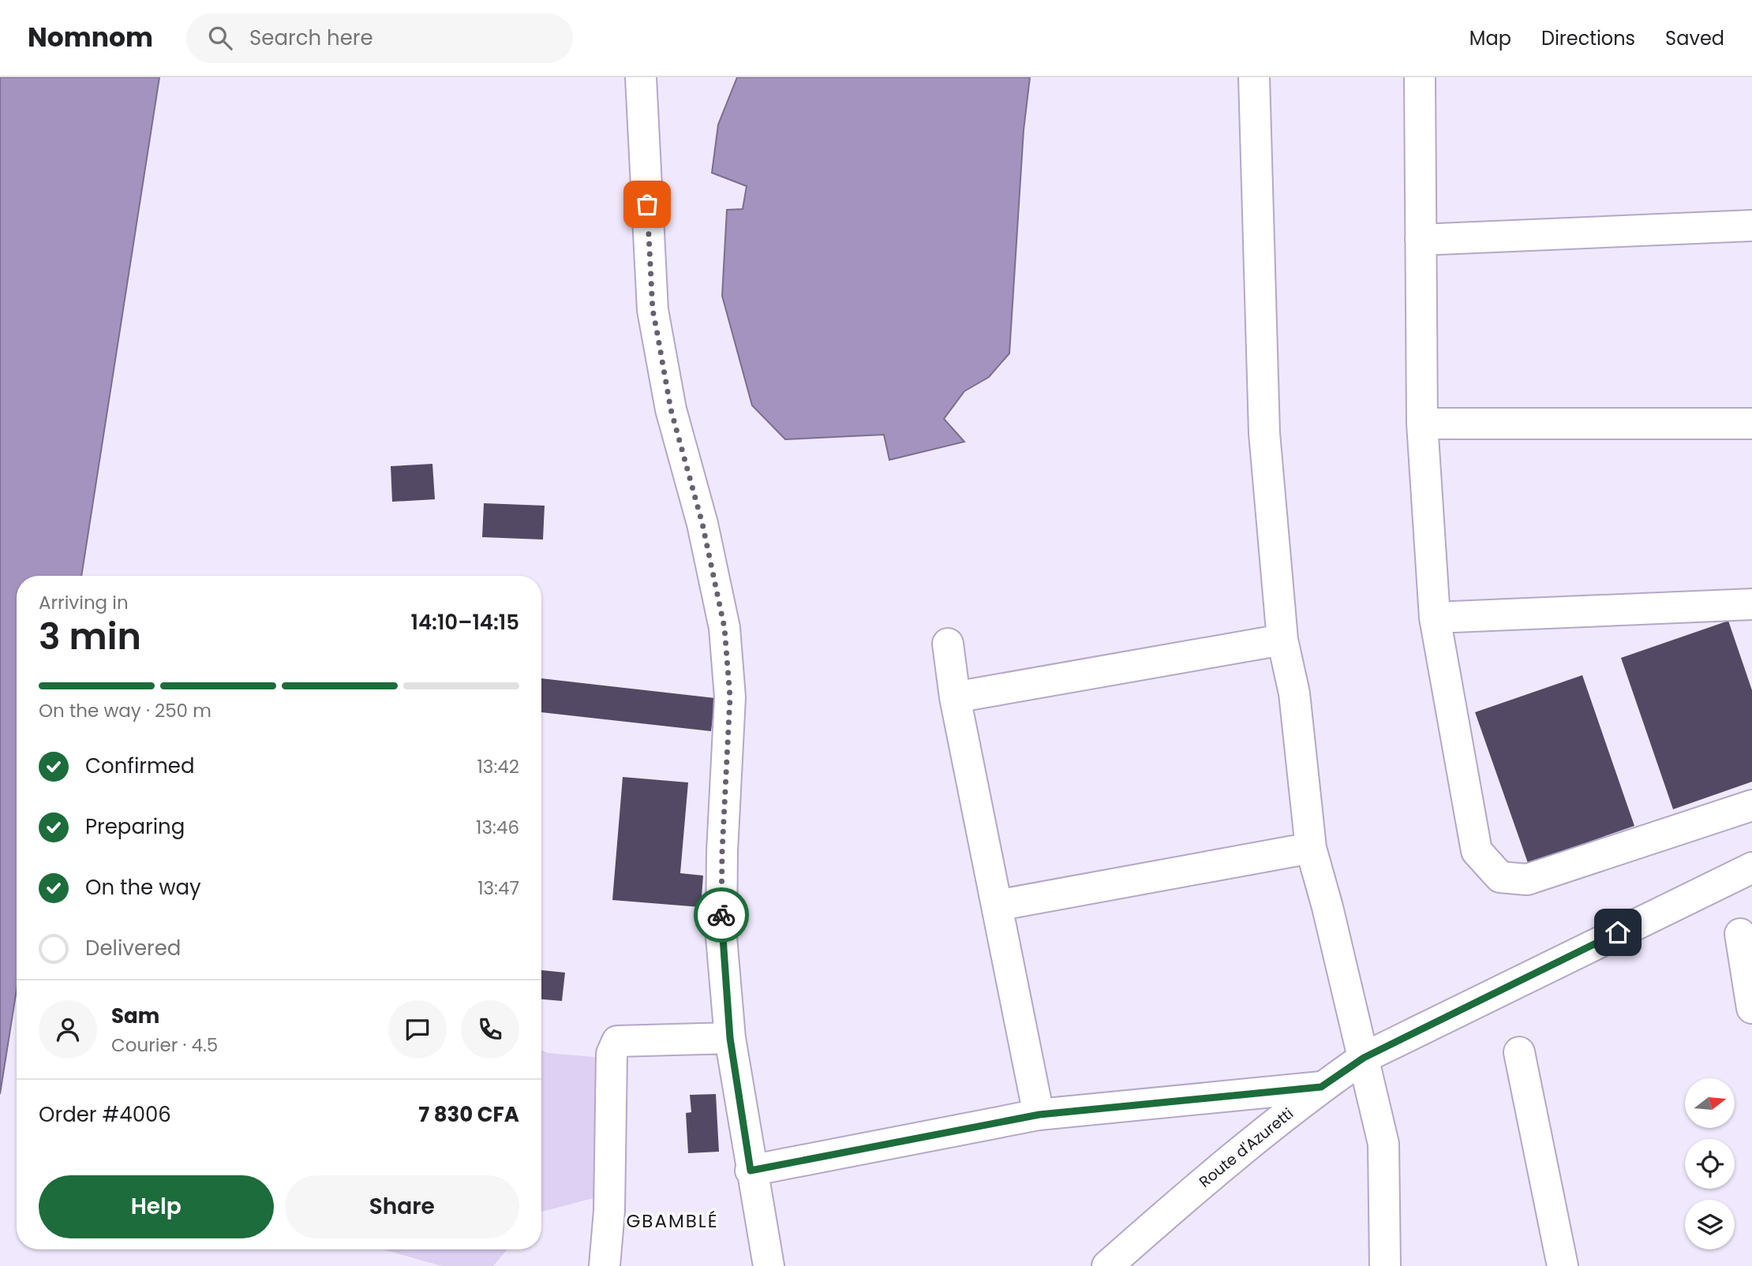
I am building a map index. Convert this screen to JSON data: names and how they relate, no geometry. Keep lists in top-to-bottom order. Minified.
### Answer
{"streets":{"street":["Route d'Azuretti"]},"districts":["GBAMBLÉ"],"north":"right","page":{"header":"Nomnom","search":"Search here","nav":["Map","Directions","Saved"],"heading":["3 min","Arriving in","14:10–14:15"],"panel":["Sam","Courier · 4.5","Order #4006","7 830 CFA"],"bar":"On the way · 250 m","list":[["Confirmed","13:42"],["Preparing","13:46"],["On the way","13:47"],"Delivered"],"buttons":["Help","Share"]}}
